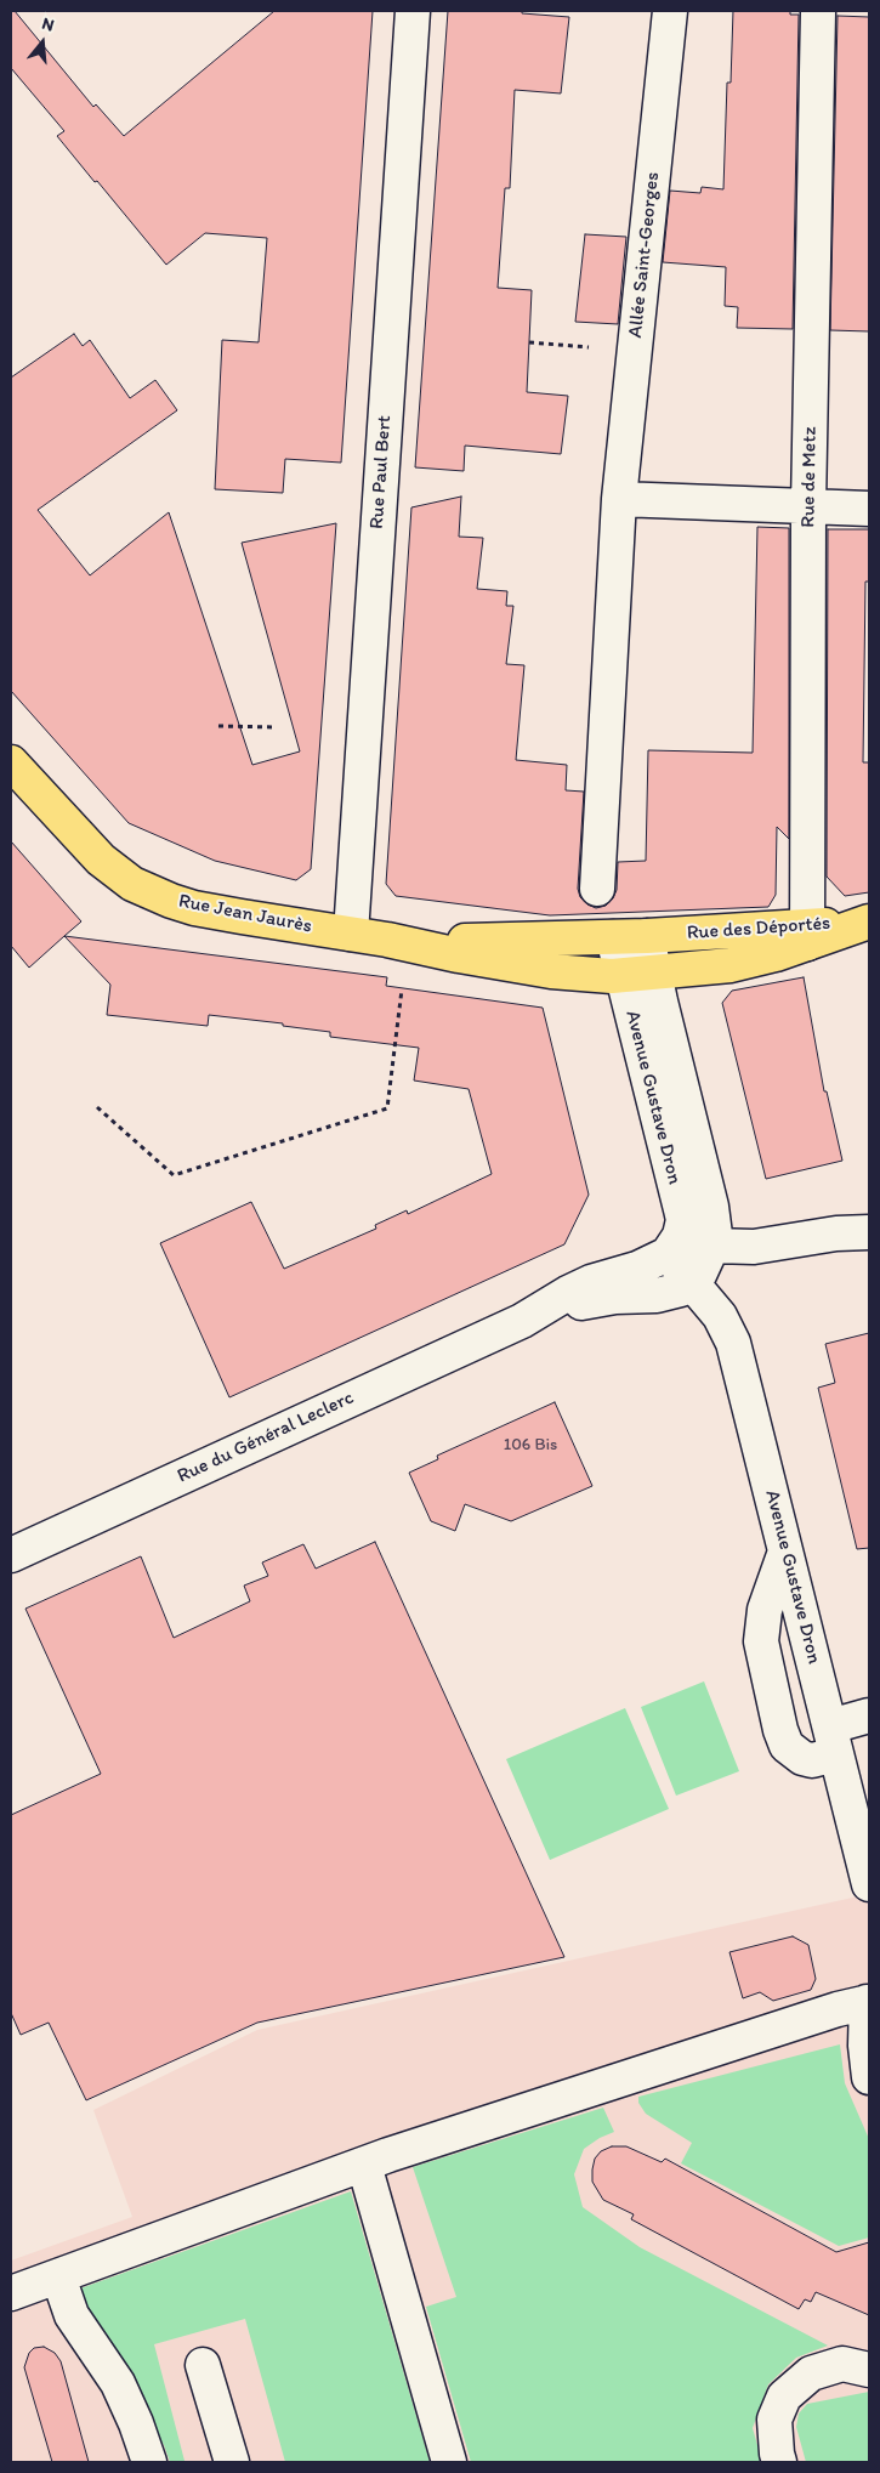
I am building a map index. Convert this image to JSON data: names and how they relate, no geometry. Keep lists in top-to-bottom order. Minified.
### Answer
{"streets":{"main road":["Rue Jean Jaurès","Rue des Déportés"],"street":["Allée Saint-Georges","Rue Paul Bert","Rue de Metz","Avenue Gustave Dron","Rue du Général Leclerc"]},"crossings":[["Rue Paul Bert","Rue Jean Jaurès"],["Rue de Metz","Rue des Déportés"],["Rue Jean Jaurès","Rue des Déportés"],["Rue Jean Jaurès","Avenue Gustave Dron"],["Rue des Déportés","Avenue Gustave Dron"],["Avenue Gustave Dron","Rue du Général Leclerc"]],"house_numbers":["106 Bis"],"north":"top"}
